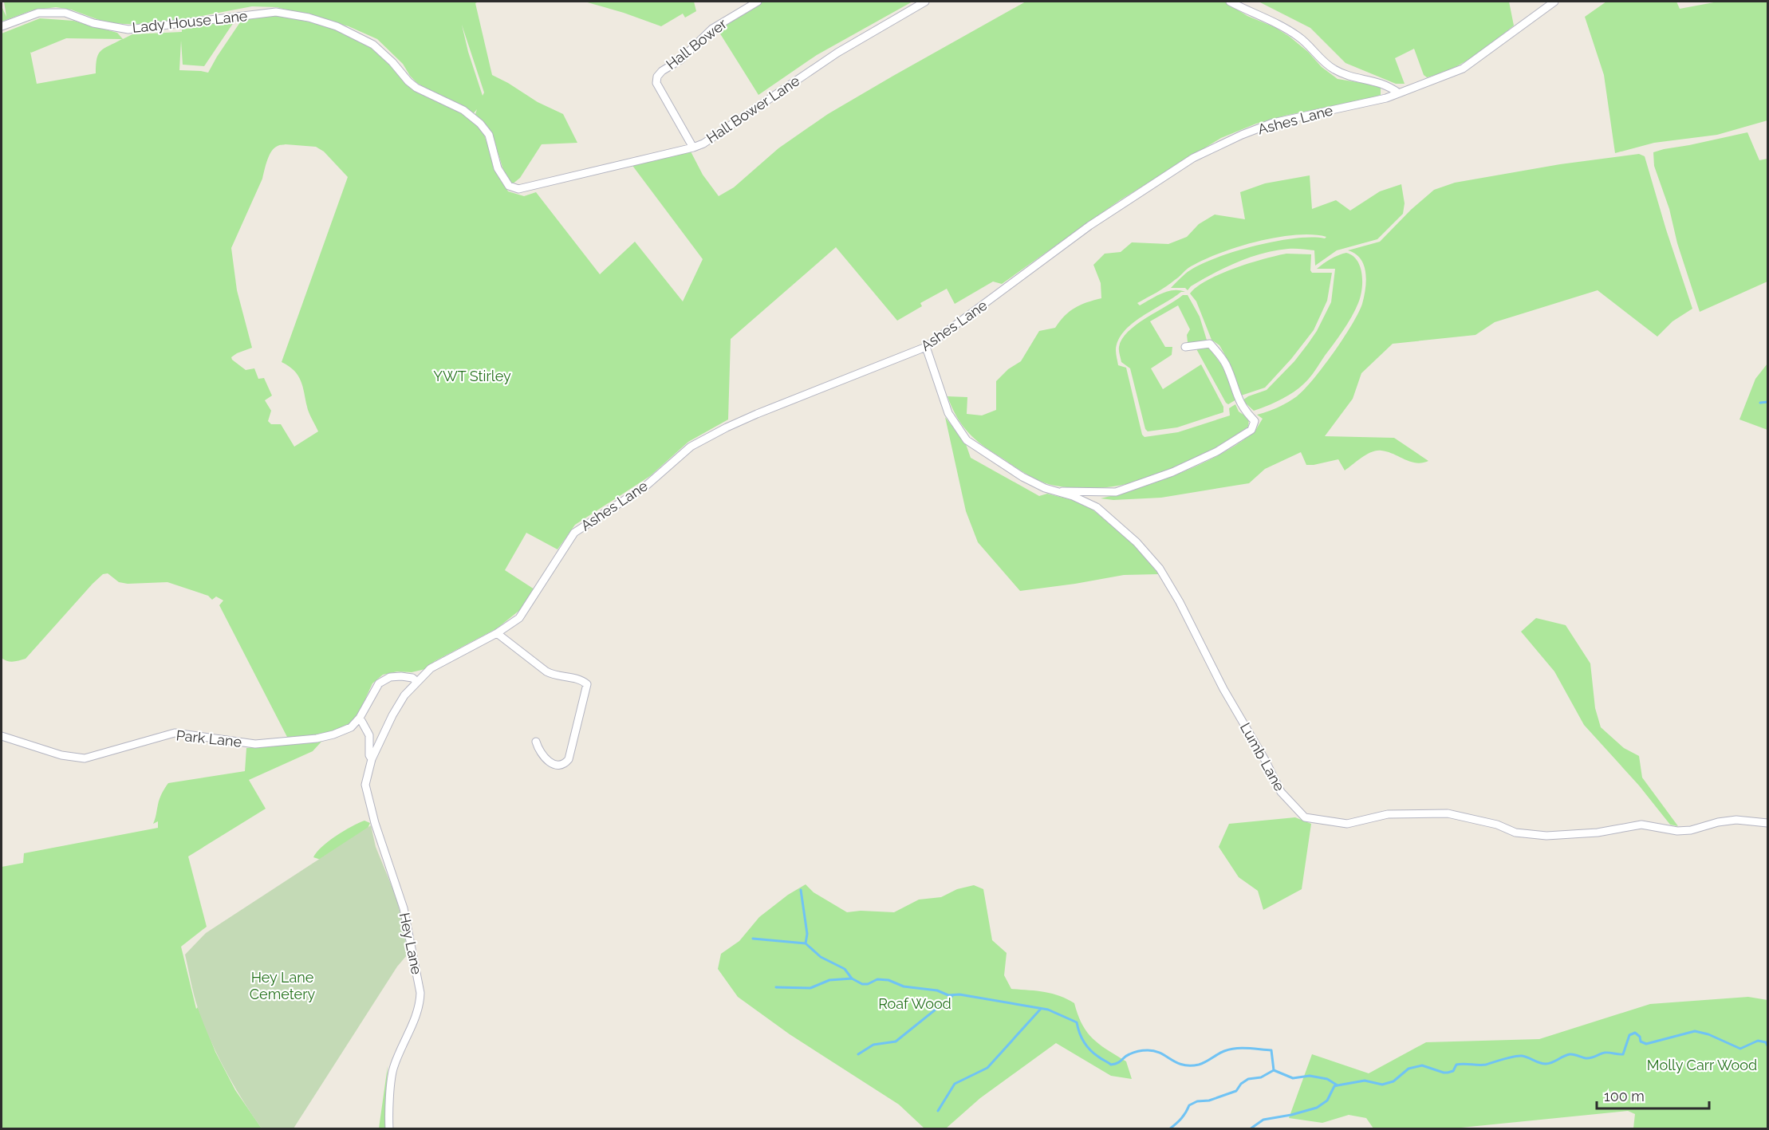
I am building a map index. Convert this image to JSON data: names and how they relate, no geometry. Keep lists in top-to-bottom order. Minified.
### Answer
{"streets":{"street":["Lady House Lane","Hall Bower","Hall Bower Lane","Ashes Lane","Park Lane","Lumb Lane","Hey Lane"]},"crossings":[["Lady House Lane","Hall Bower Lane"],["Hall Bower","Hall Bower Lane"],["Ashes Lane","Park Lane"],["Ashes Lane","Lumb Lane"],["Ashes Lane","Hey Lane"]],"parks":["YWT Stirley","Hey Lane Cemetery","Roaf Wood","Molly Carr Wood"],"scale_bar":"100 m"}
